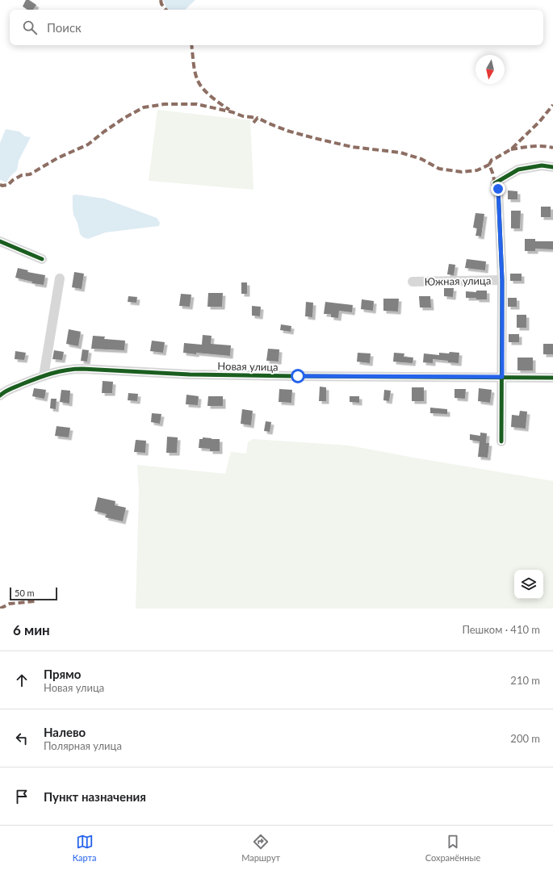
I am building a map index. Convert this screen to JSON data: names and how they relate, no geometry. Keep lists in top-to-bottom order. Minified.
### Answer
{"streets":{"street":["Южная улица","Новая улица"]},"scale_bar":"50 m","north":"bottom","page":{"search":"Поиск","scale":"50 m","heading":["6 мин","Пешком · 410 m"],"list":[["Прямо","Новая улица","210 m"],["Налево","Полярная улица","200 m"],"Пункт назначения"],"nav":["Карта","Маршрут","Сохранённые"]}}
